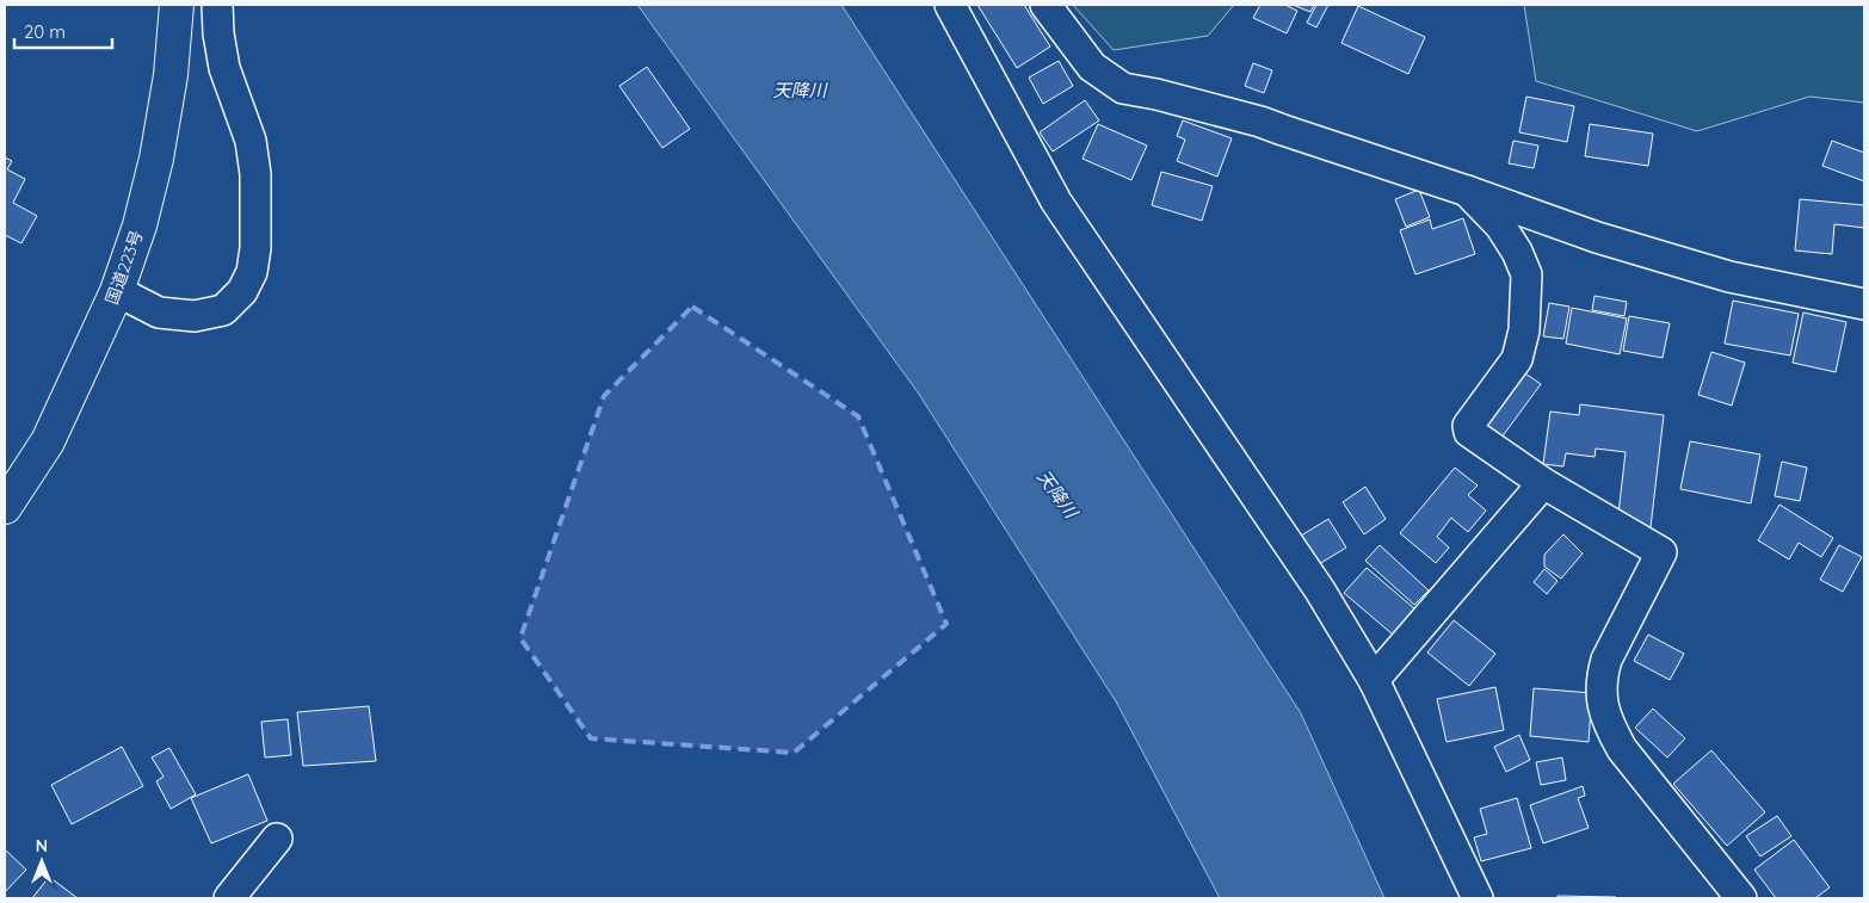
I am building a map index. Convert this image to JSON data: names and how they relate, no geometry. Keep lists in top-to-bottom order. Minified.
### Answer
{"streets":{"highway":["国道223号"]},"water":["天降川"],"scale_bar":"20 m","north":"top"}
